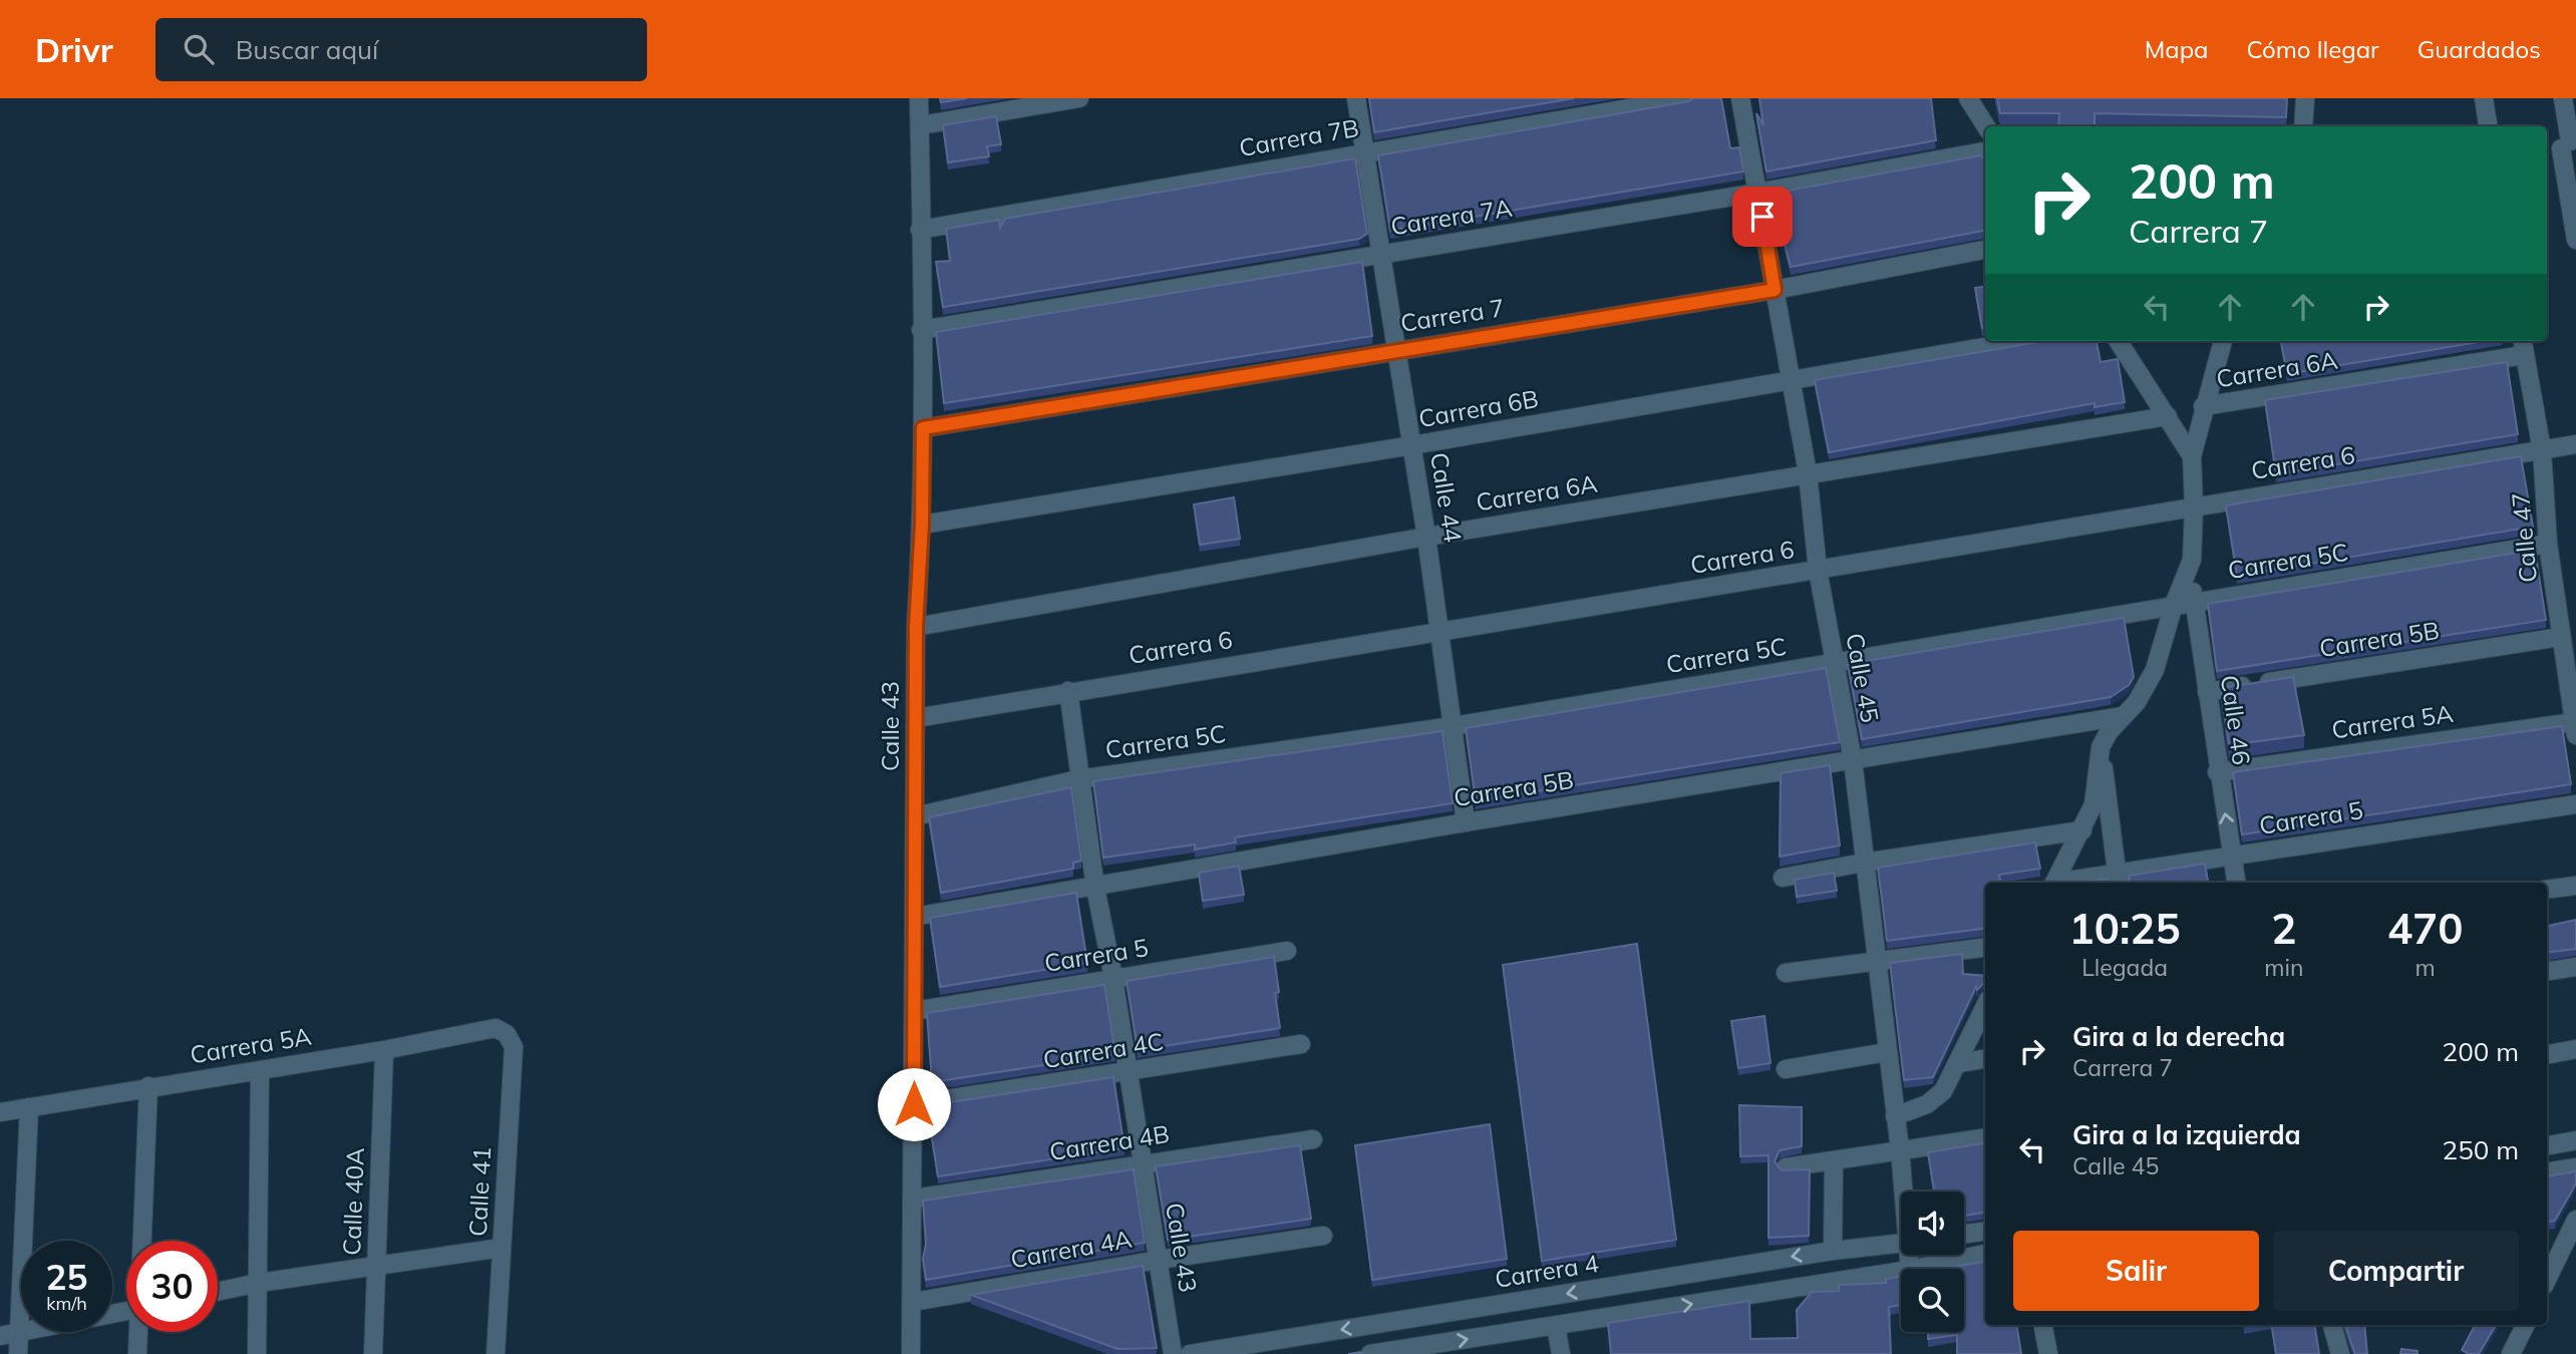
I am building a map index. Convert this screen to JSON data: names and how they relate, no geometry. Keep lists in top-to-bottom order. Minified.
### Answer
{"streets":{"street":["Carrera 7B","Carrera 7A","Carrera 7","Carrera 6A","Carrera 6B","Carrera 6","Calle 44","Calle 47","Carrera 5C","Carrera 5B","Calle 45","Calle 46","Carrera 5A","Calle 43","Carrera 5","Carrera 4C","Carrera 4B","Calle 41","Calle 40A","Carrera 4A","Carrera 4"]},"crossings":[["Carrera 7B","Calle 44"],["Carrera 7B","Calle 43"],["Carrera 7A","Calle 44"],["Carrera 7A","Calle 45"],["Carrera 7A","Calle 43"],["Carrera 7","Calle 44"],["Carrera 7","Calle 45"],["Carrera 7","Calle 43"],["Carrera 6A","Calle 44"],["Carrera 6A","Calle 47"],["Carrera 6A","Calle 45"],["Carrera 6A","Calle 43"],["Carrera 6B","Calle 44"],["Carrera 6B","Calle 45"],["Carrera 6B","Calle 43"],["Carrera 6","Calle 44"],["Carrera 6","Calle 47"],["Carrera 6","Calle 45"],["Carrera 6","Calle 46"],["Carrera 6","Calle 43"],["Calle 44","Carrera 5C"],["Calle 44","Carrera 5B"],["Calle 47","Carrera 5C"],["Calle 47","Carrera 5B"],["Calle 47","Carrera 5A"],["Carrera 5C","Calle 45"],["Carrera 5C","Calle 46"],["Carrera 5C","Calle 43"],["Carrera 5B","Calle 45"],["Carrera 5B","Calle 46"],["Carrera 5B","Calle 43"],["Calle 46","Carrera 5A"],["Calle 46","Carrera 5"],["Carrera 5A","Calle 41"],["Carrera 5A","Calle 40A"],["Calle 43","Carrera 5"],["Calle 43","Carrera 4C"],["Calle 43","Carrera 4B"],["Calle 43","Carrera 4A"]],"page":{"header":"Drivr","search":"Buscar aquí","nav":["Mapa","Cómo llegar","Guardados"],"turn":["200 m","Carrera 7"],"eta":["10:25","Llegada","2","min","470","m"],"list":[{"name":"Gira a la derecha","note":"Carrera 7","value":"200 m"},{"name":"Gira a la izquierda","note":"Calle 45","value":"250 m"}],"buttons":["Salir","Compartir"],"speed":"25 km/h","limit":"30"}}
